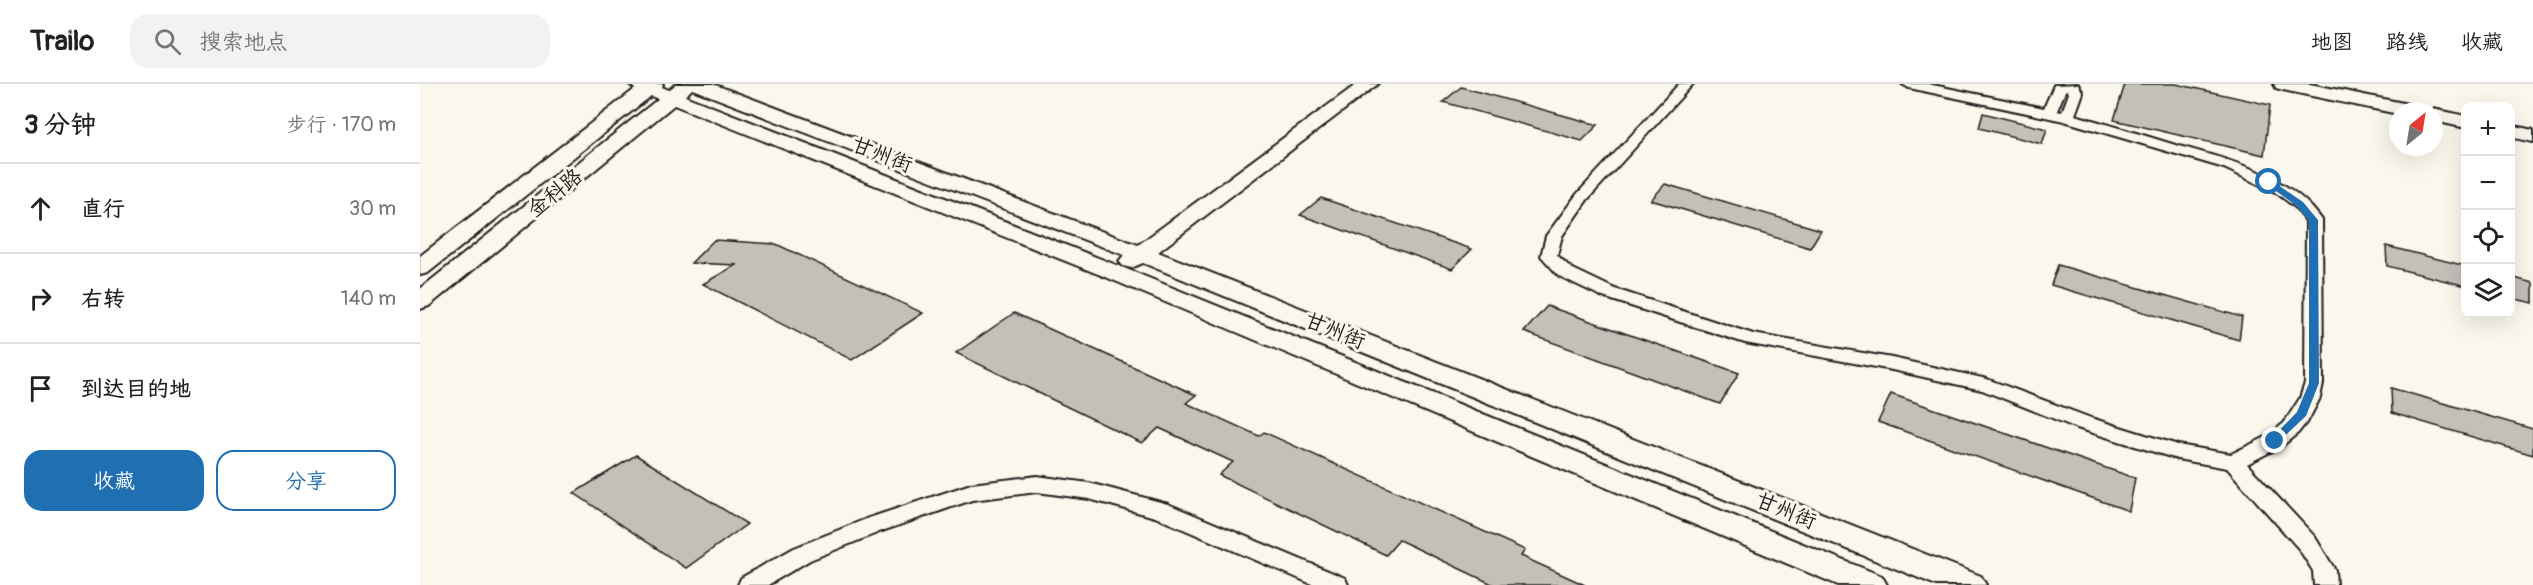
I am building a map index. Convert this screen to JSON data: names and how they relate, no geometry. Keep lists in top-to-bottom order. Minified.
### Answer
{"streets":{"street":["甘州街","金科路"]},"crossings":[["甘州街","金科路"]],"north":"top right","page":{"header":"Trailo","search":"搜索地点","nav":["地图","路线","收藏"],"heading":["3 分钟","步行 · 170 m"],"map_buttons":["+","−"],"list":[["直行","30 m"],["右转","140 m"],"到达目的地"],"buttons":["收藏","分享"]}}
